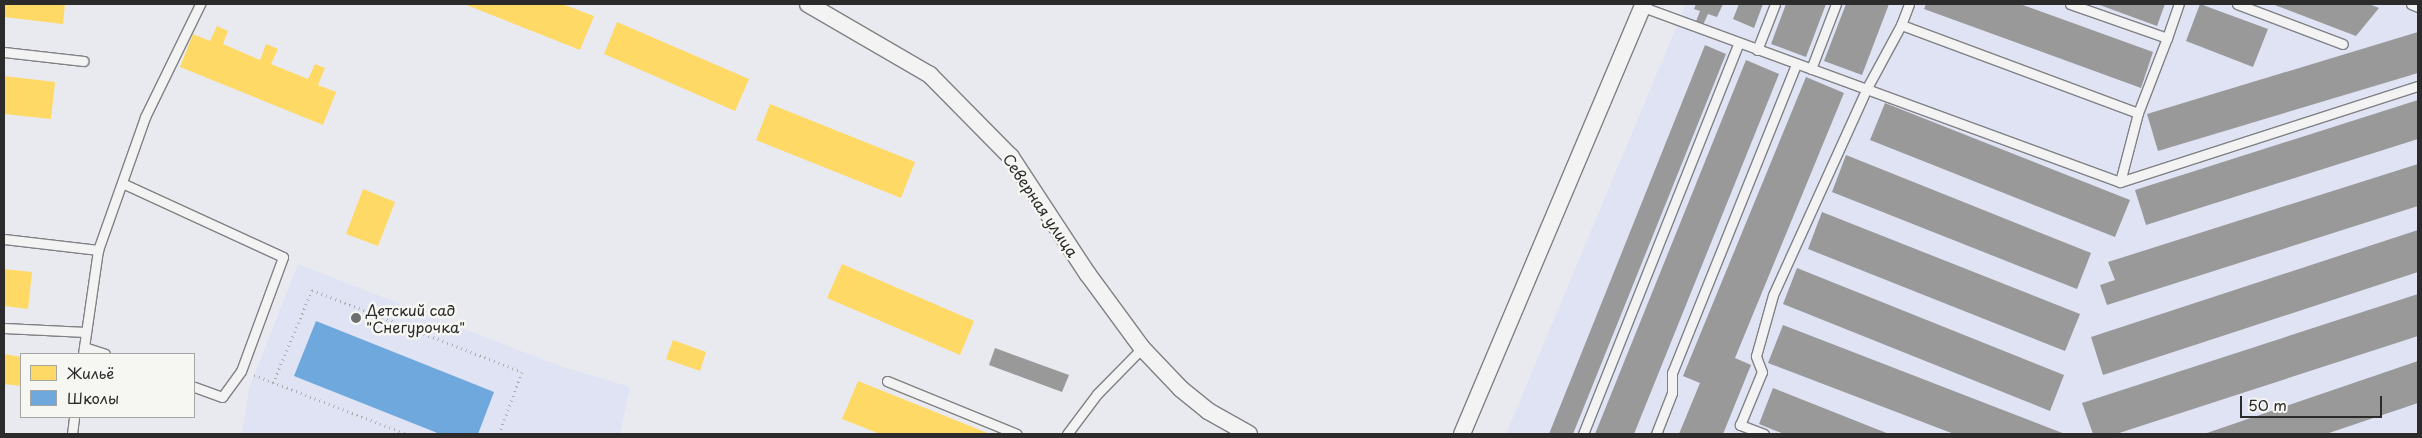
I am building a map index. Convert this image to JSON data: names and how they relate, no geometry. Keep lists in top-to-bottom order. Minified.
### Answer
{"streets":{"street":["Северная улица"]},"places":["Детский сад \"Снегурочка\""],"legend":["Жильё","Школы"],"scale_bar":"50 m"}
